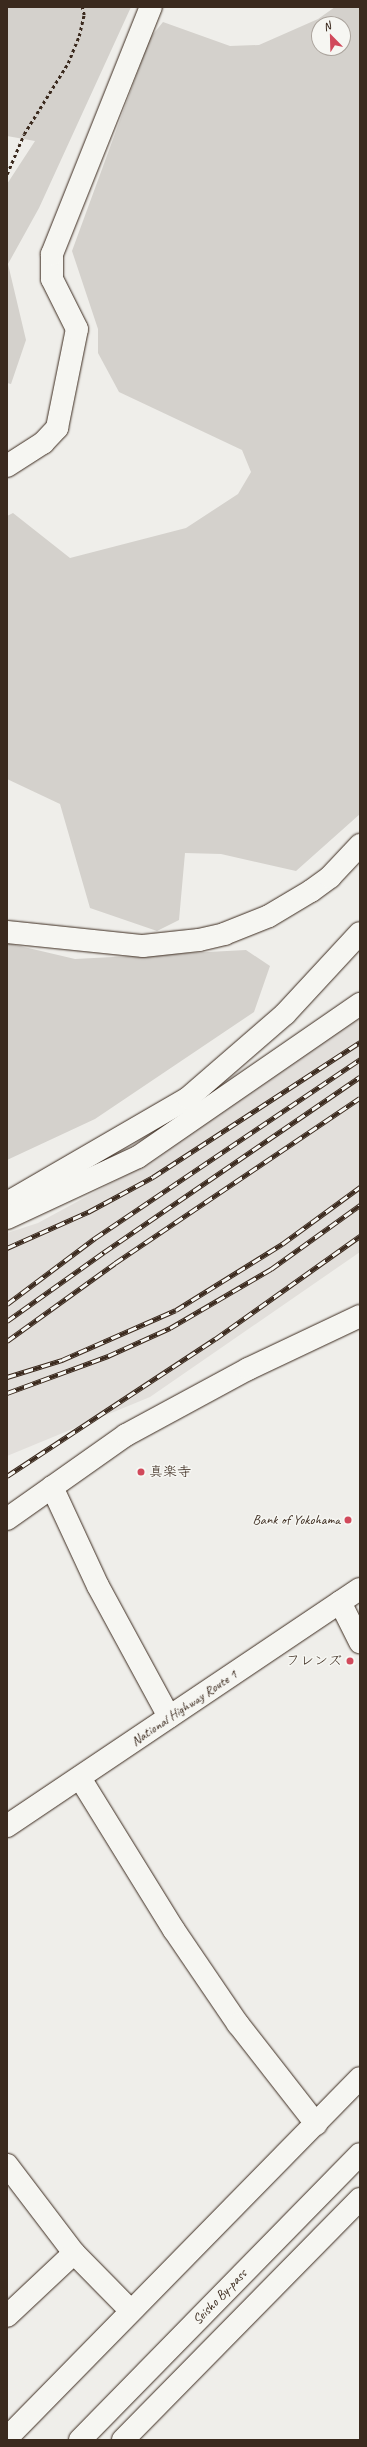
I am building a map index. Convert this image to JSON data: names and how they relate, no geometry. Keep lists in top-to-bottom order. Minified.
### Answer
{"streets":{"main road":["National Highway Route 1","Seisho By-pass"]},"places":["真楽寺","Bank of Yokohama","フレンズ"],"north":"top left"}
